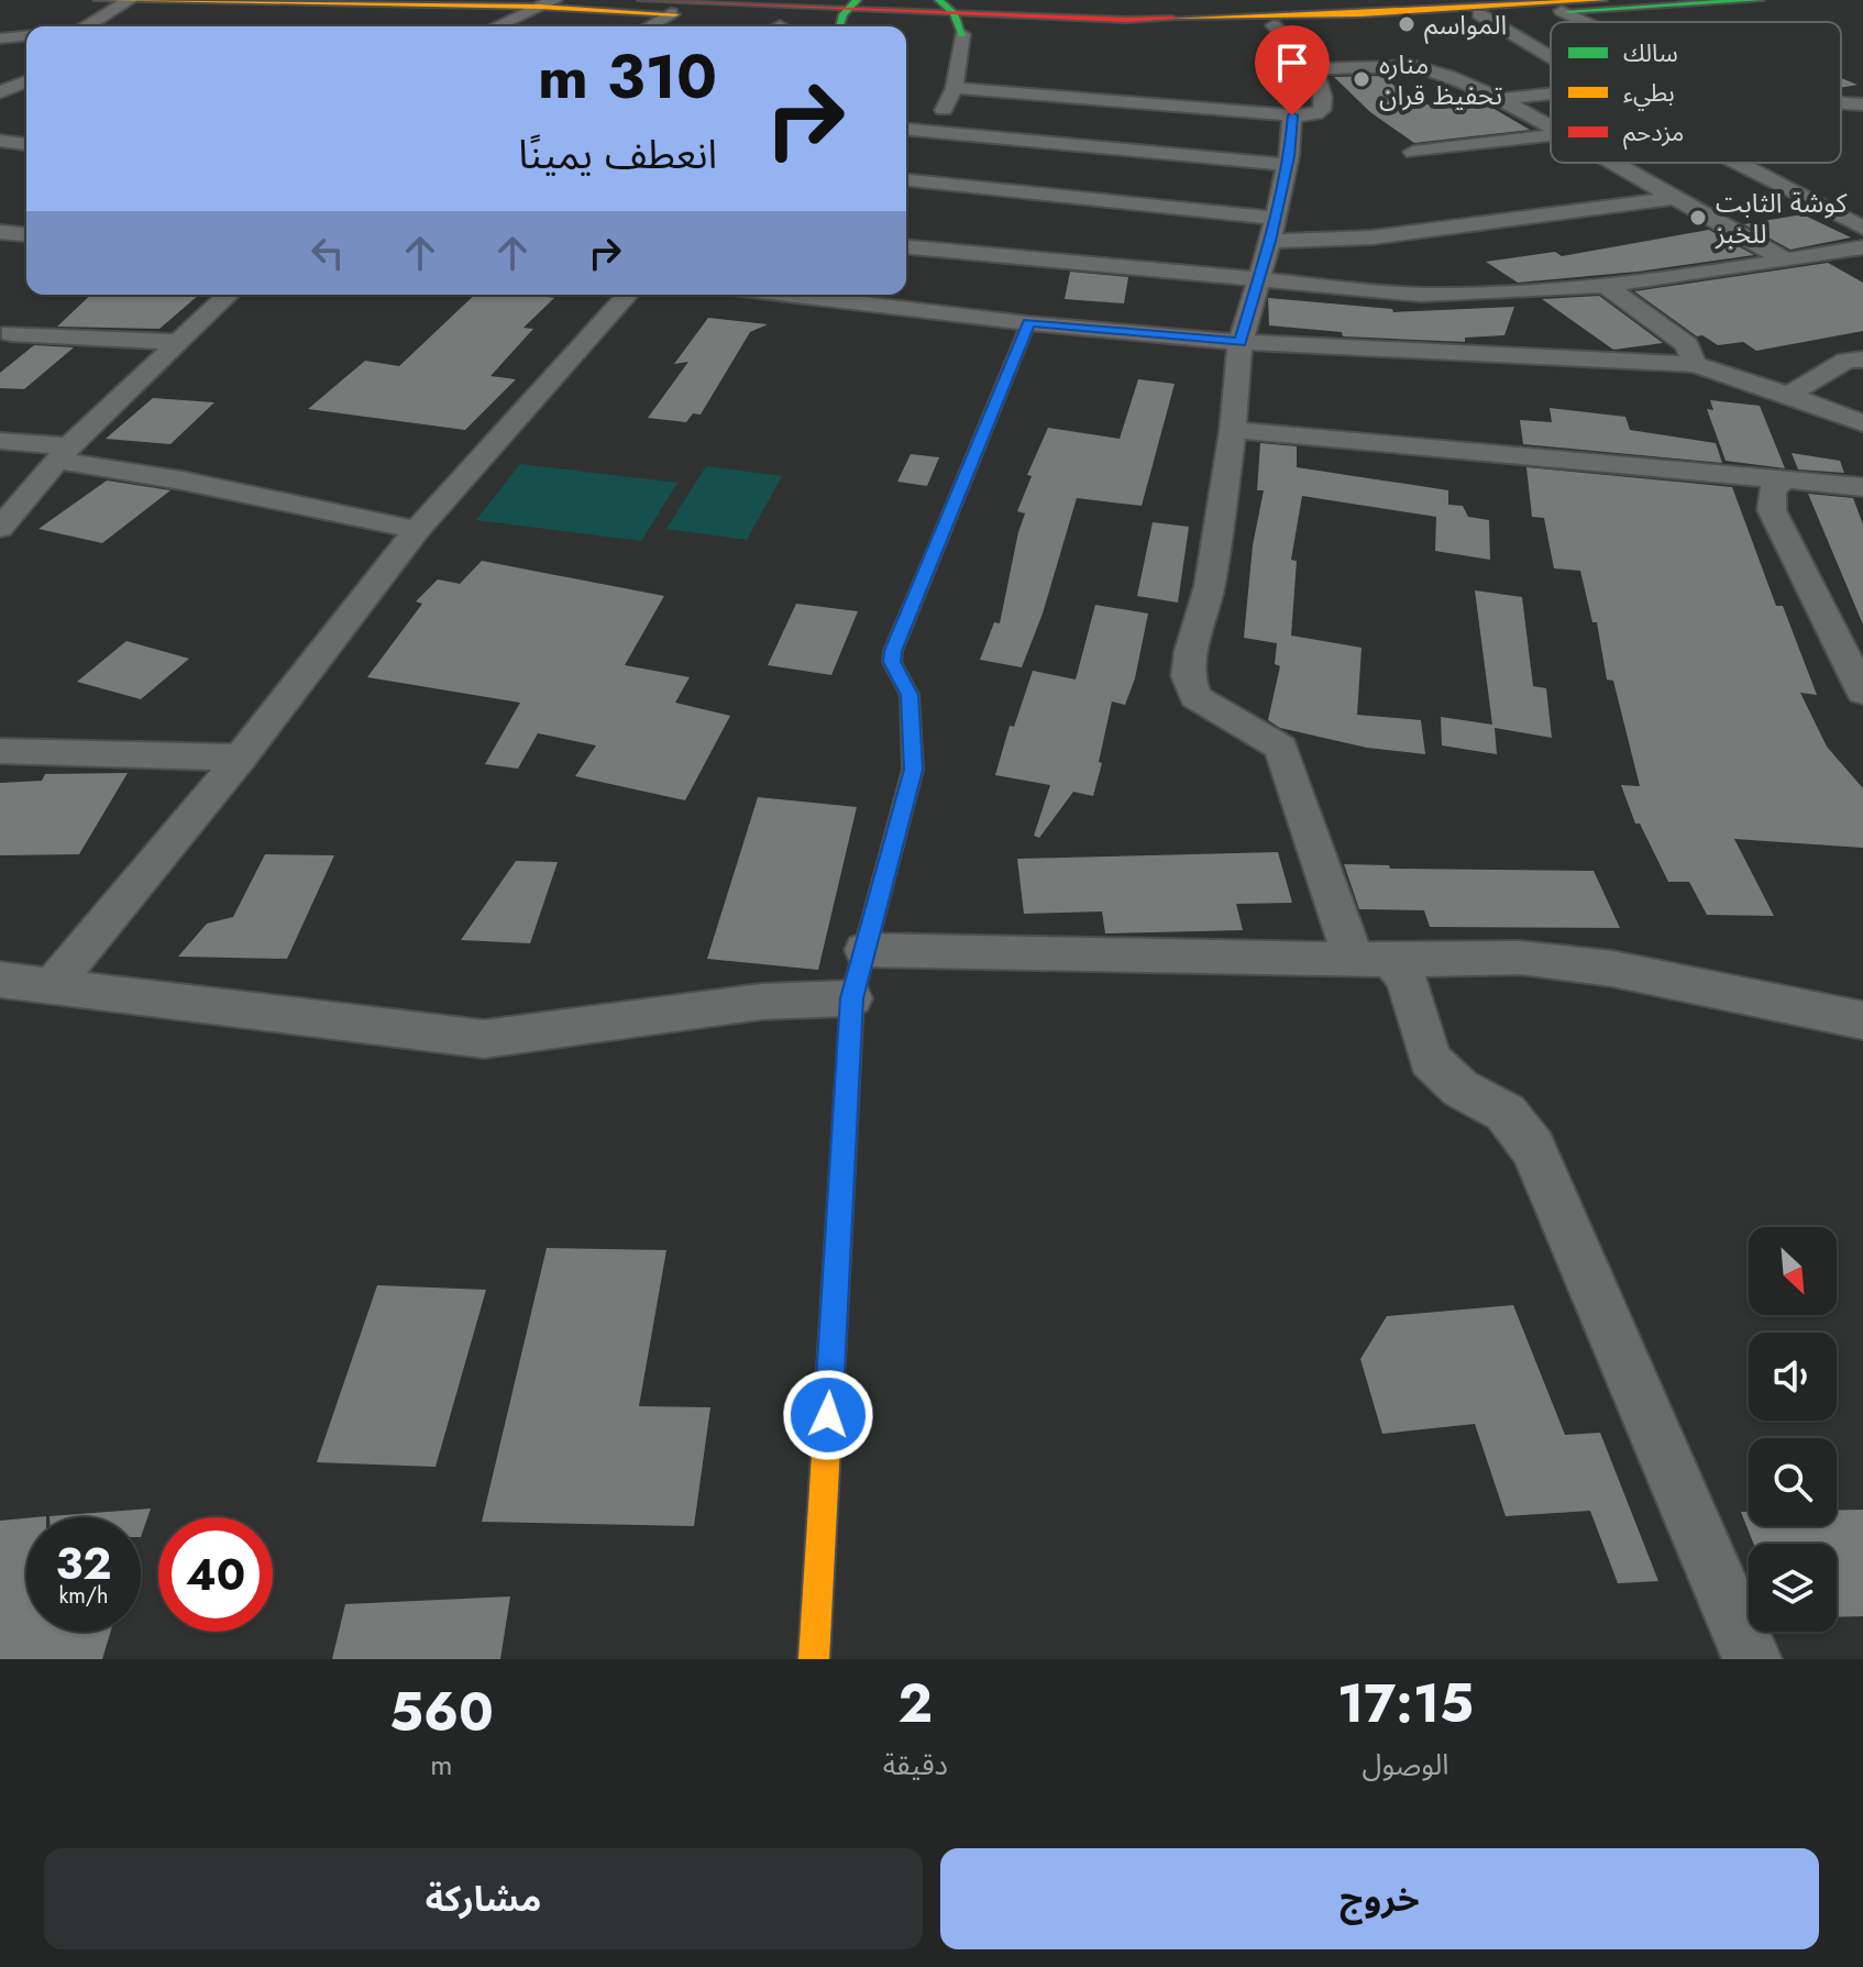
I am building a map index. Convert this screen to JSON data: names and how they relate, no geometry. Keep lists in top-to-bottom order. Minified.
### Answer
{"places":["المواسم","مناره تحفيظ قران","كوشة الثابت للخبز"],"legend":["سالك","بطيء","مزدحم"],"north":"bottom right","page":{"turn":["310 m","انعطف يمينًا"],"speed":"32 km/h","limit":"40","eta":["17:15","الوصول","2","دقيقة","560","m"],"buttons":["خروج","مشاركة"]}}
